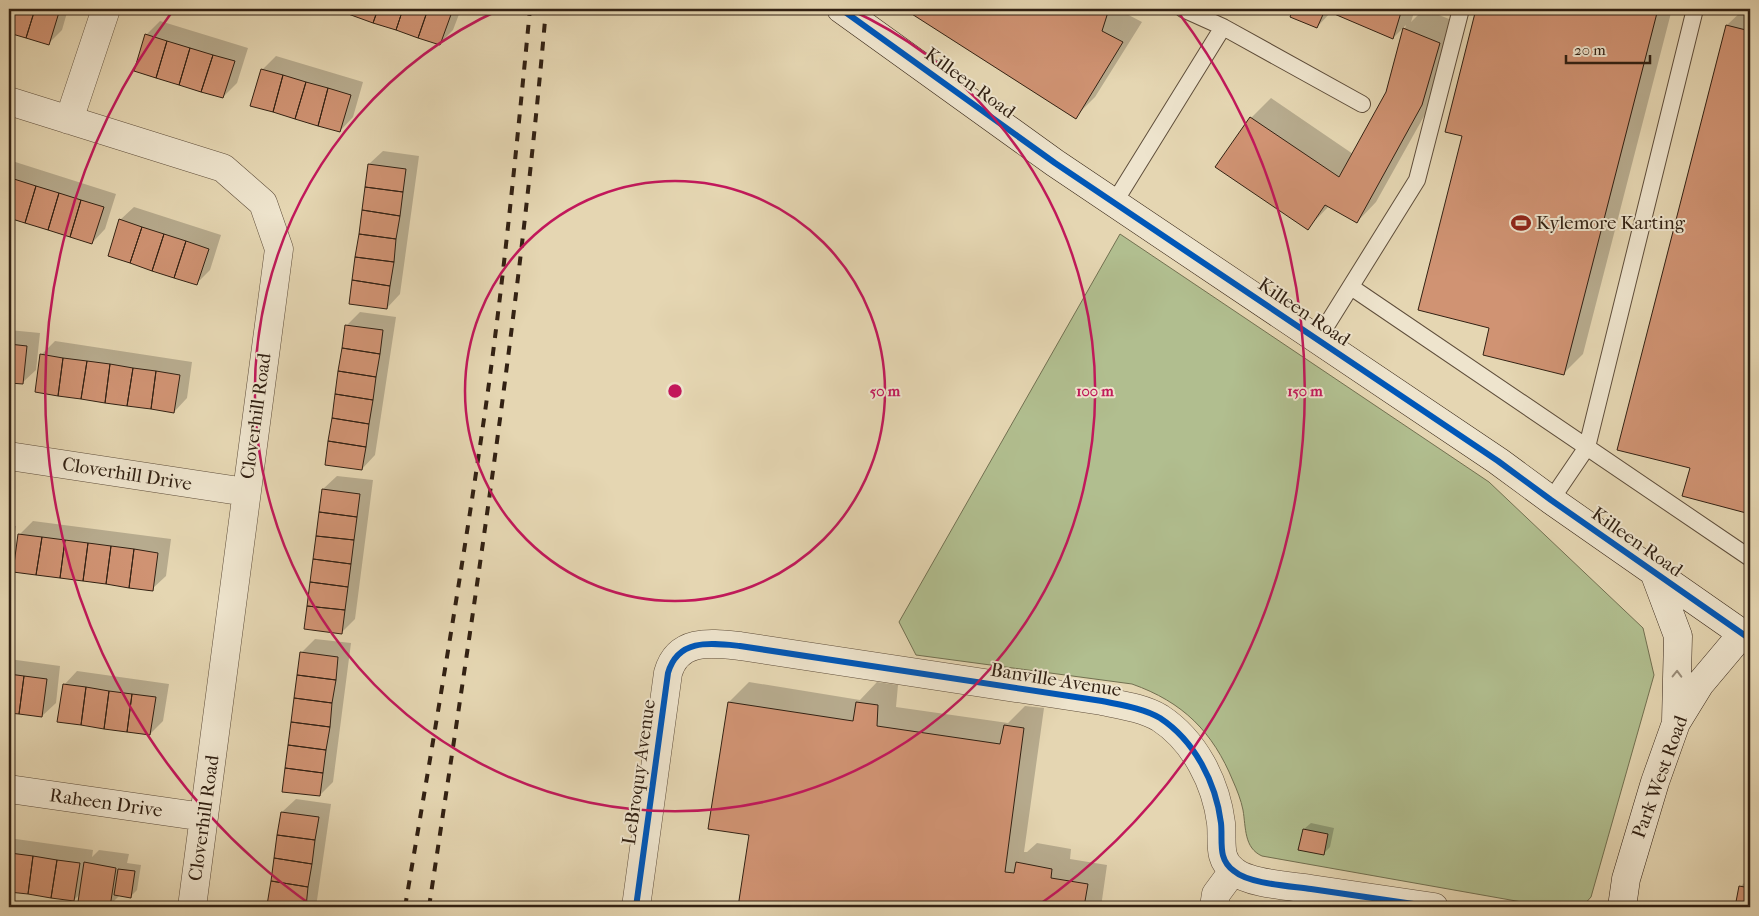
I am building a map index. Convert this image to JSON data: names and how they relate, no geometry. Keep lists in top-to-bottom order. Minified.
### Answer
{"streets":{"street":["Killeen Road","Cloverhill Road","Cloverhill Drive","Banville Avenue","LeBroquy Avenue","Park West Road","Raheen Drive"]},"crossings":[["Killeen Road","Park West Road"],["Cloverhill Road","Cloverhill Drive"],["Cloverhill Road","Raheen Drive"],["Banville Avenue","LeBroquy Avenue"]],"places":{"sports":["Kylemore Karting"]},"scale_bar":"20 m","rings":["50 m","100 m","150 m"]}
